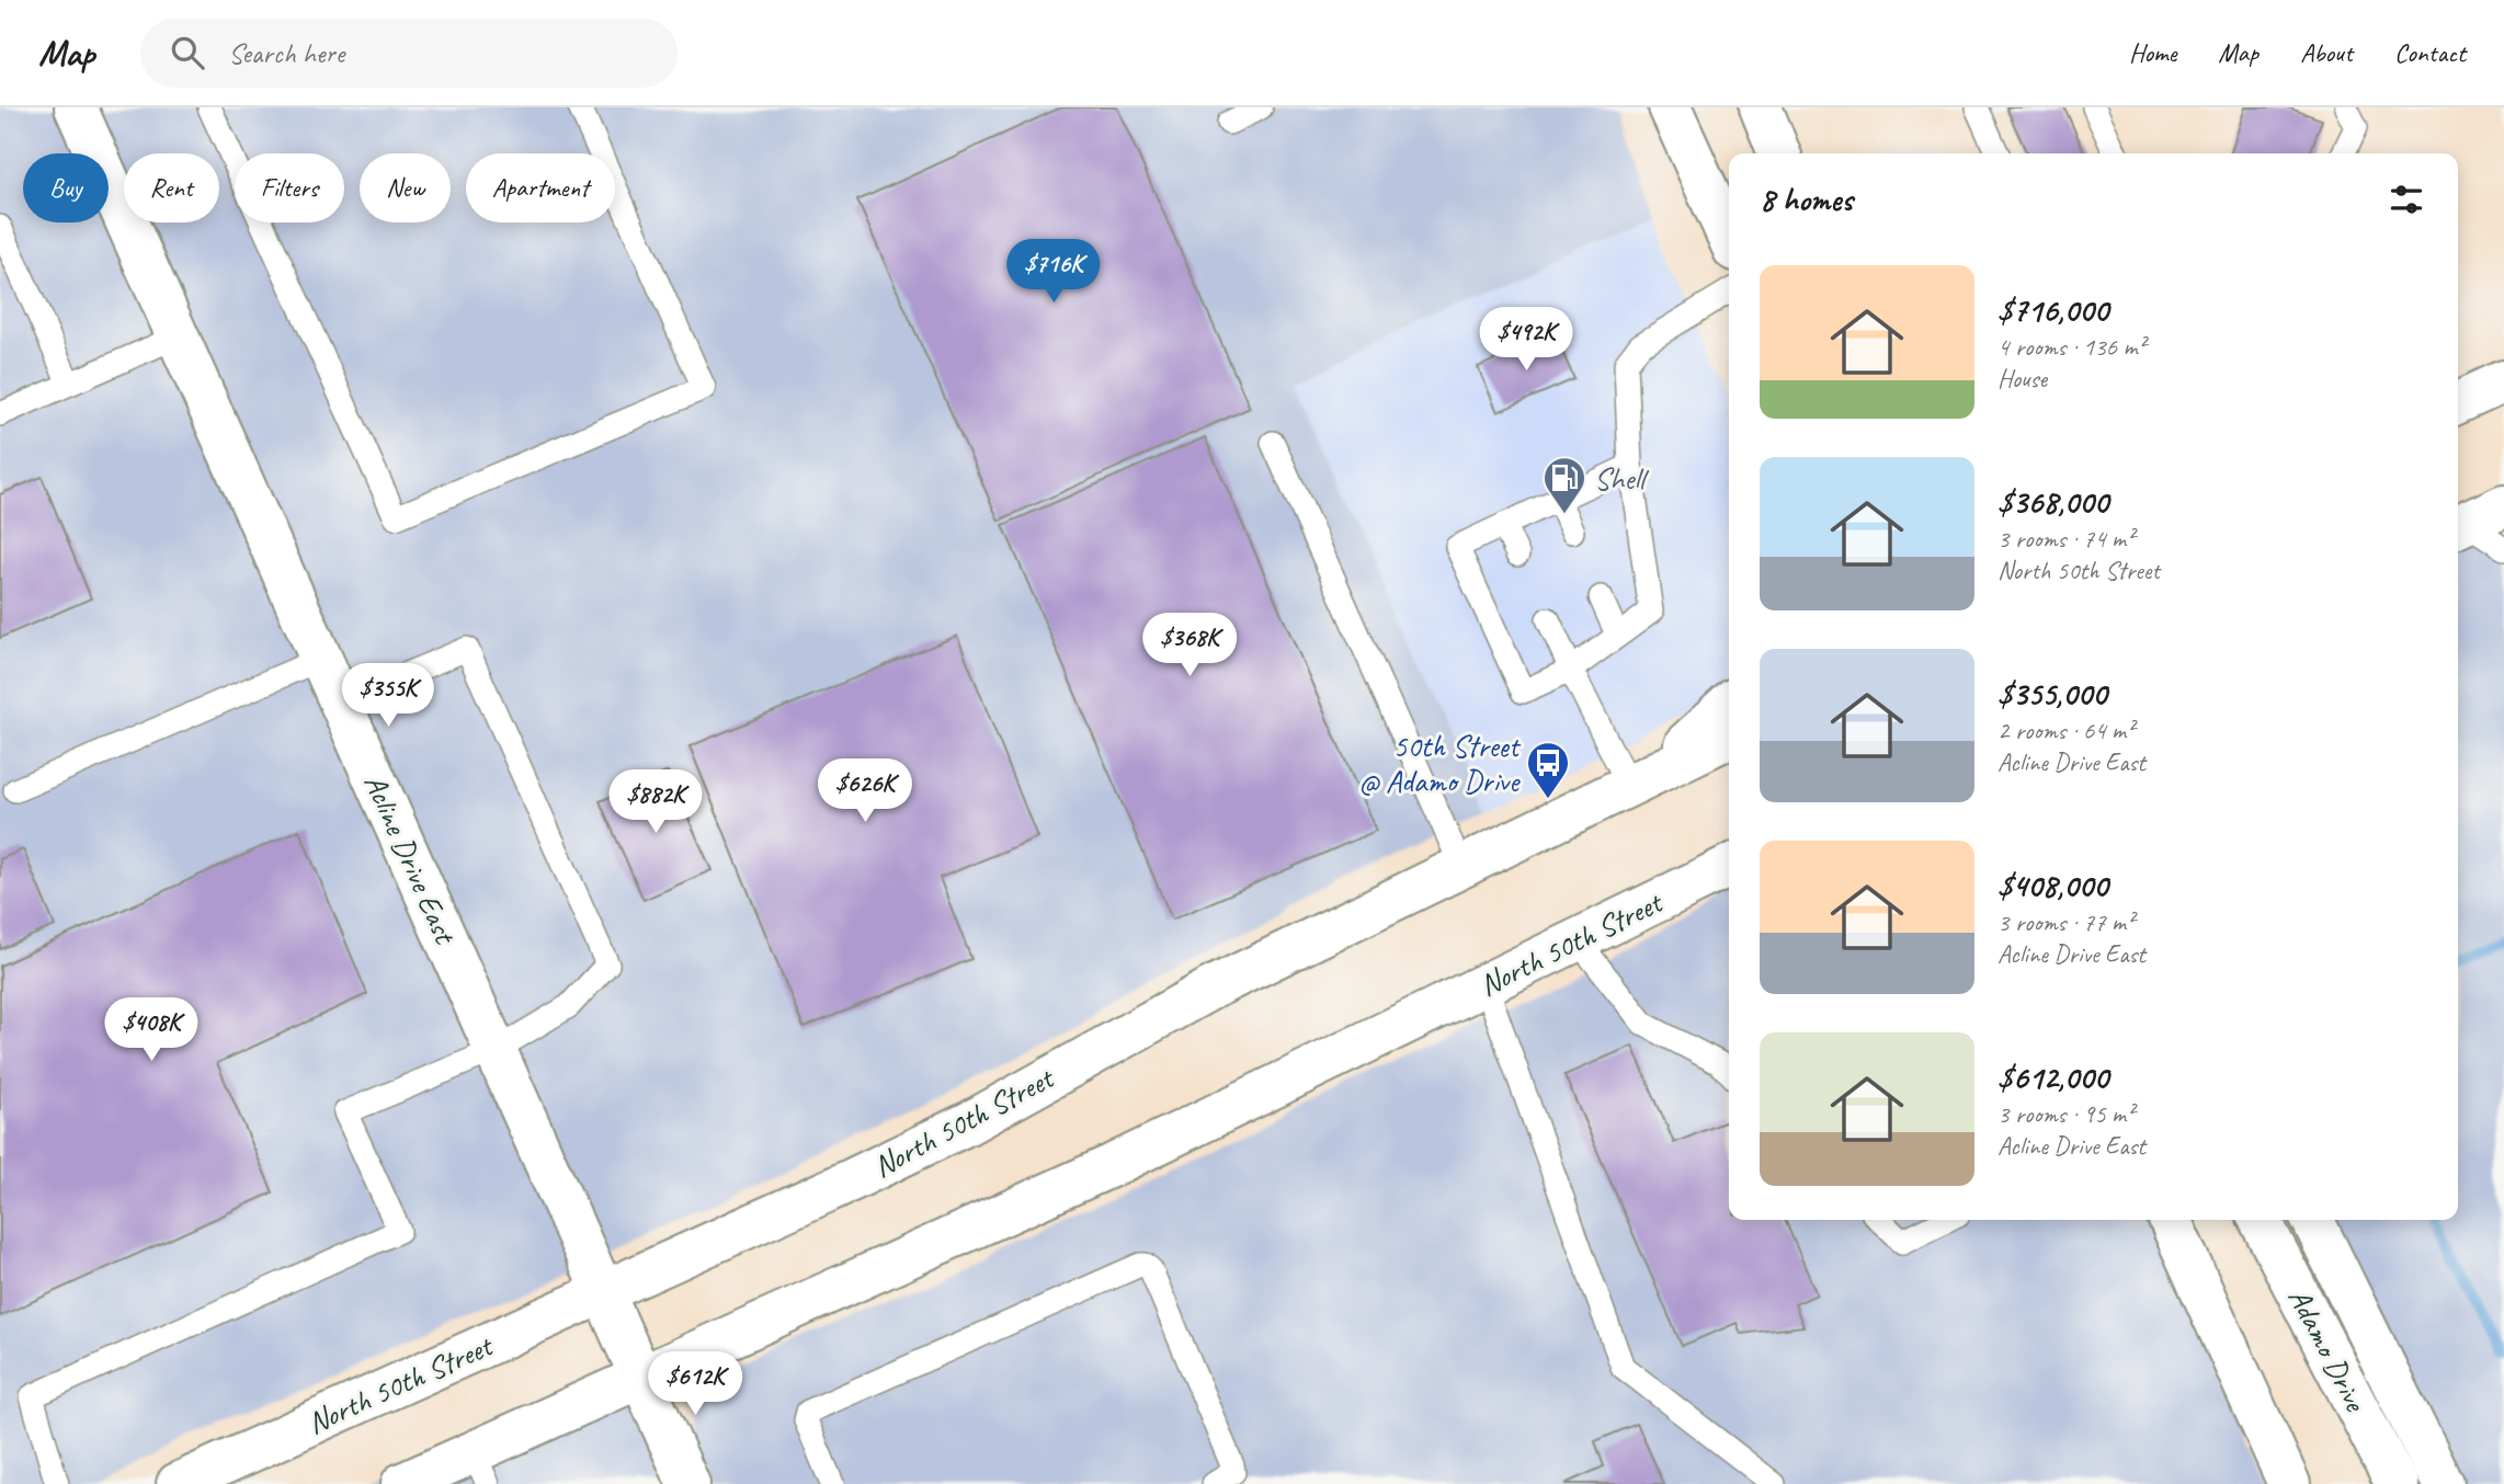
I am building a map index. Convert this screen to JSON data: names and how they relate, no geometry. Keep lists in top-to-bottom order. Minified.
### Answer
{"streets":{"main road":["Acline Drive East","North 50th Street","Adamo Drive"]},"crossings":[["Acline Drive East","North 50th Street"]],"places":{"fuel station":["Shell"],"bus stop":["50th Street @ Adamo Drive"]},"page":{"header":"Map","search":"Search here","nav":["Home","Map","About","Contact"],"chip":["Buy","Rent","Filters","New","Apartment"],"heading":"8 homes","price":["$716K","$492K","$368K","$355K","$626K","$882K","$408K","$612K"],"list":[{"name":"$716,000","note":"4 rooms · 136 m² · House"},{"name":"$368,000","note":"3 rooms · 74 m² · North 50th Street"},{"name":"$355,000","note":"2 rooms · 64 m² · Acline Drive East"},{"name":"$408,000","note":"3 rooms · 77 m² · Acline Drive East"},{"name":"$612,000","note":"3 rooms · 95 m² · Acline Drive East"}]}}
